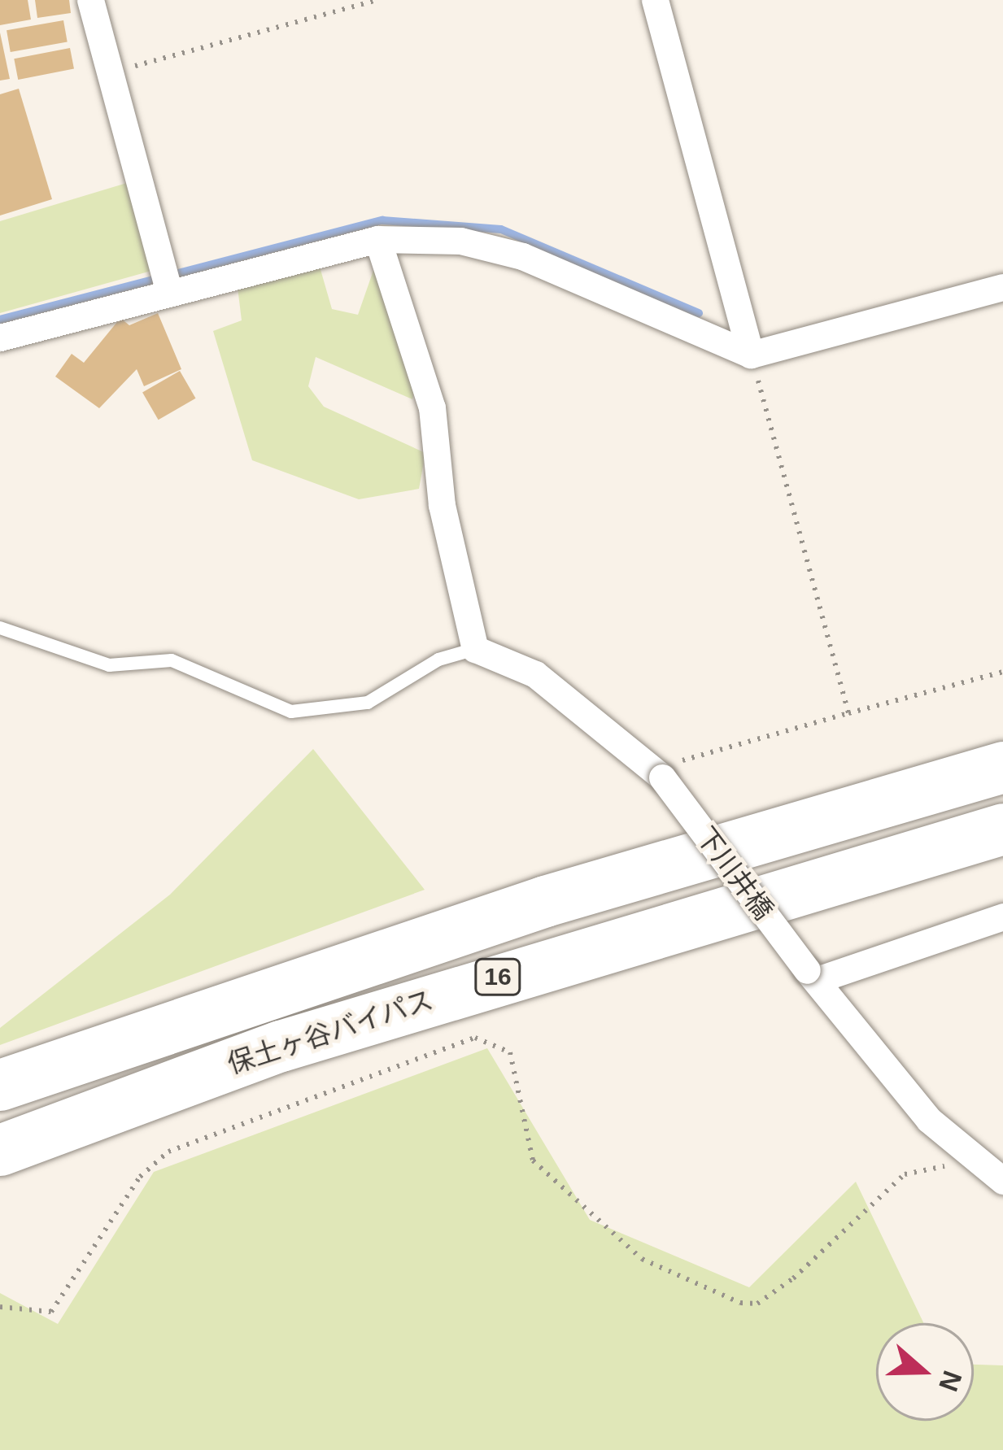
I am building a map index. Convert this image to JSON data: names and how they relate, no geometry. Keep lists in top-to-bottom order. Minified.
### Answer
{"streets":{"highway":["16","保土ヶ谷バイパス"],"street":["下川井橋"]},"north":"right"}
